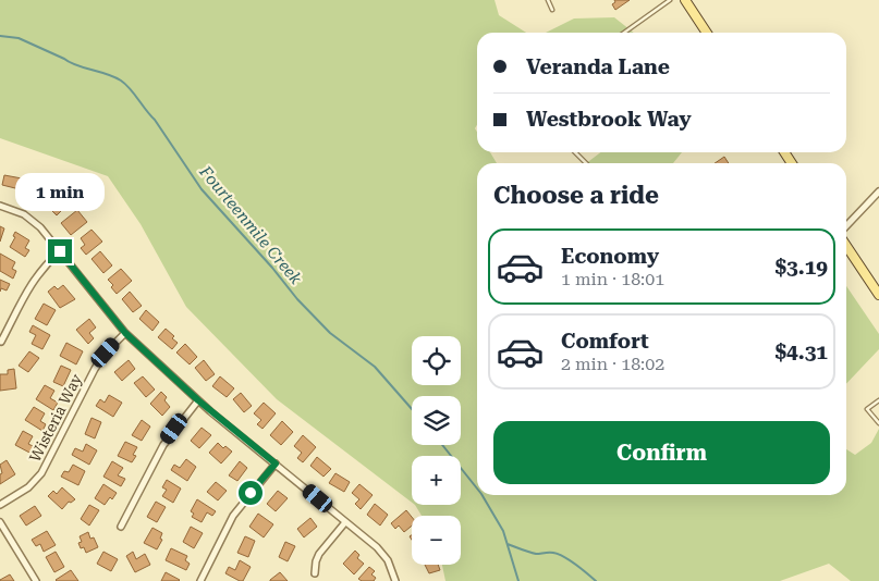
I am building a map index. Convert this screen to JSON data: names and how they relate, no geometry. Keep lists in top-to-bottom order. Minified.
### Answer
{"streets":{"street":["Wisteria Way"]},"water":["Fourteenmile Creek"],"page":{"banner":["Veranda Lane","Westbrook Way"],"heading":"Choose a ride","bubble":"1 min","list":[{"name":"Economy","note":"1 min · 18:01","value":"$3.19"},{"name":"Comfort","note":"2 min · 18:02","value":"$4.31"}],"map_buttons":["+","−"],"buttons":"Confirm"}}
